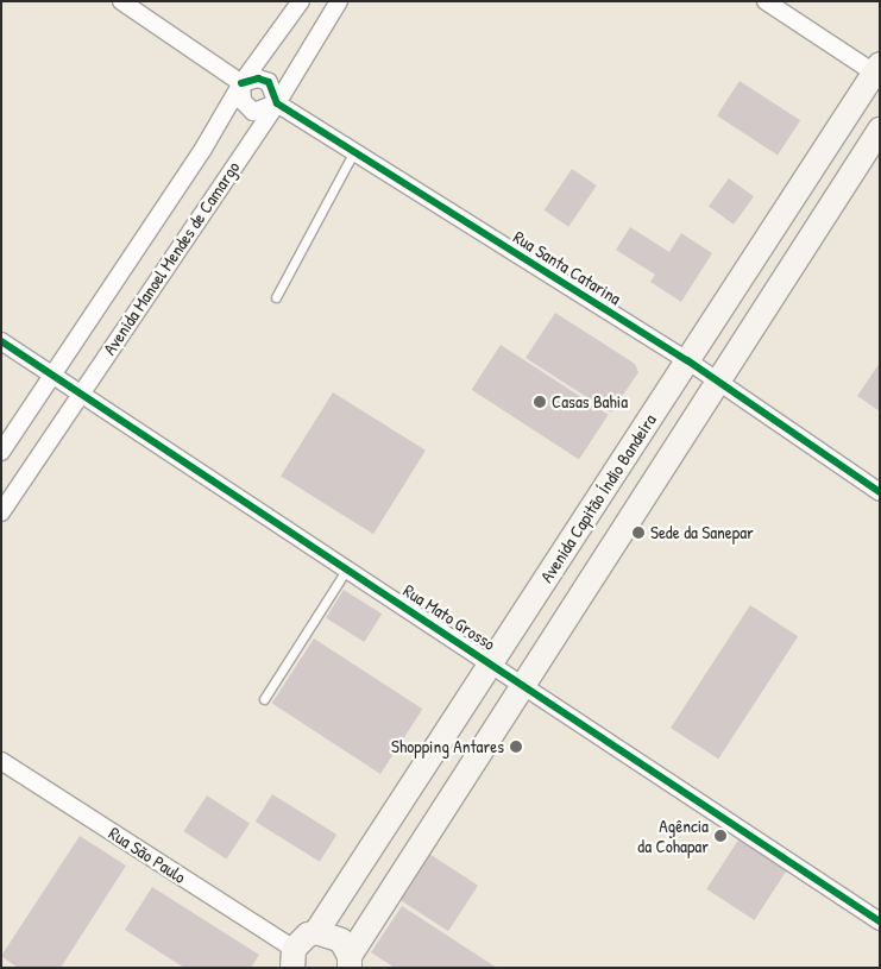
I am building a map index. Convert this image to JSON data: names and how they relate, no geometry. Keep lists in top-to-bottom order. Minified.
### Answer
{"streets":{"main road":["Avenida Capitão Índio Bandeira"],"street":["Avenida Manoel Mendes de Camargo","Rua Santa Catarina","Rua Mato Grosso","Rua São Paulo"]},"crossings":[["Avenida Manoel Mendes de Camargo","Rua Santa Catarina"],["Avenida Manoel Mendes de Camargo","Rua Mato Grosso"],["Rua Santa Catarina","Avenida Capitão Índio Bandeira"],["Avenida Capitão Índio Bandeira","Rua Mato Grosso"],["Avenida Capitão Índio Bandeira","Rua São Paulo"]],"places":["Casas Bahia","Sede da Sanepar","Shopping Antares","Agência da Cohapar"]}
